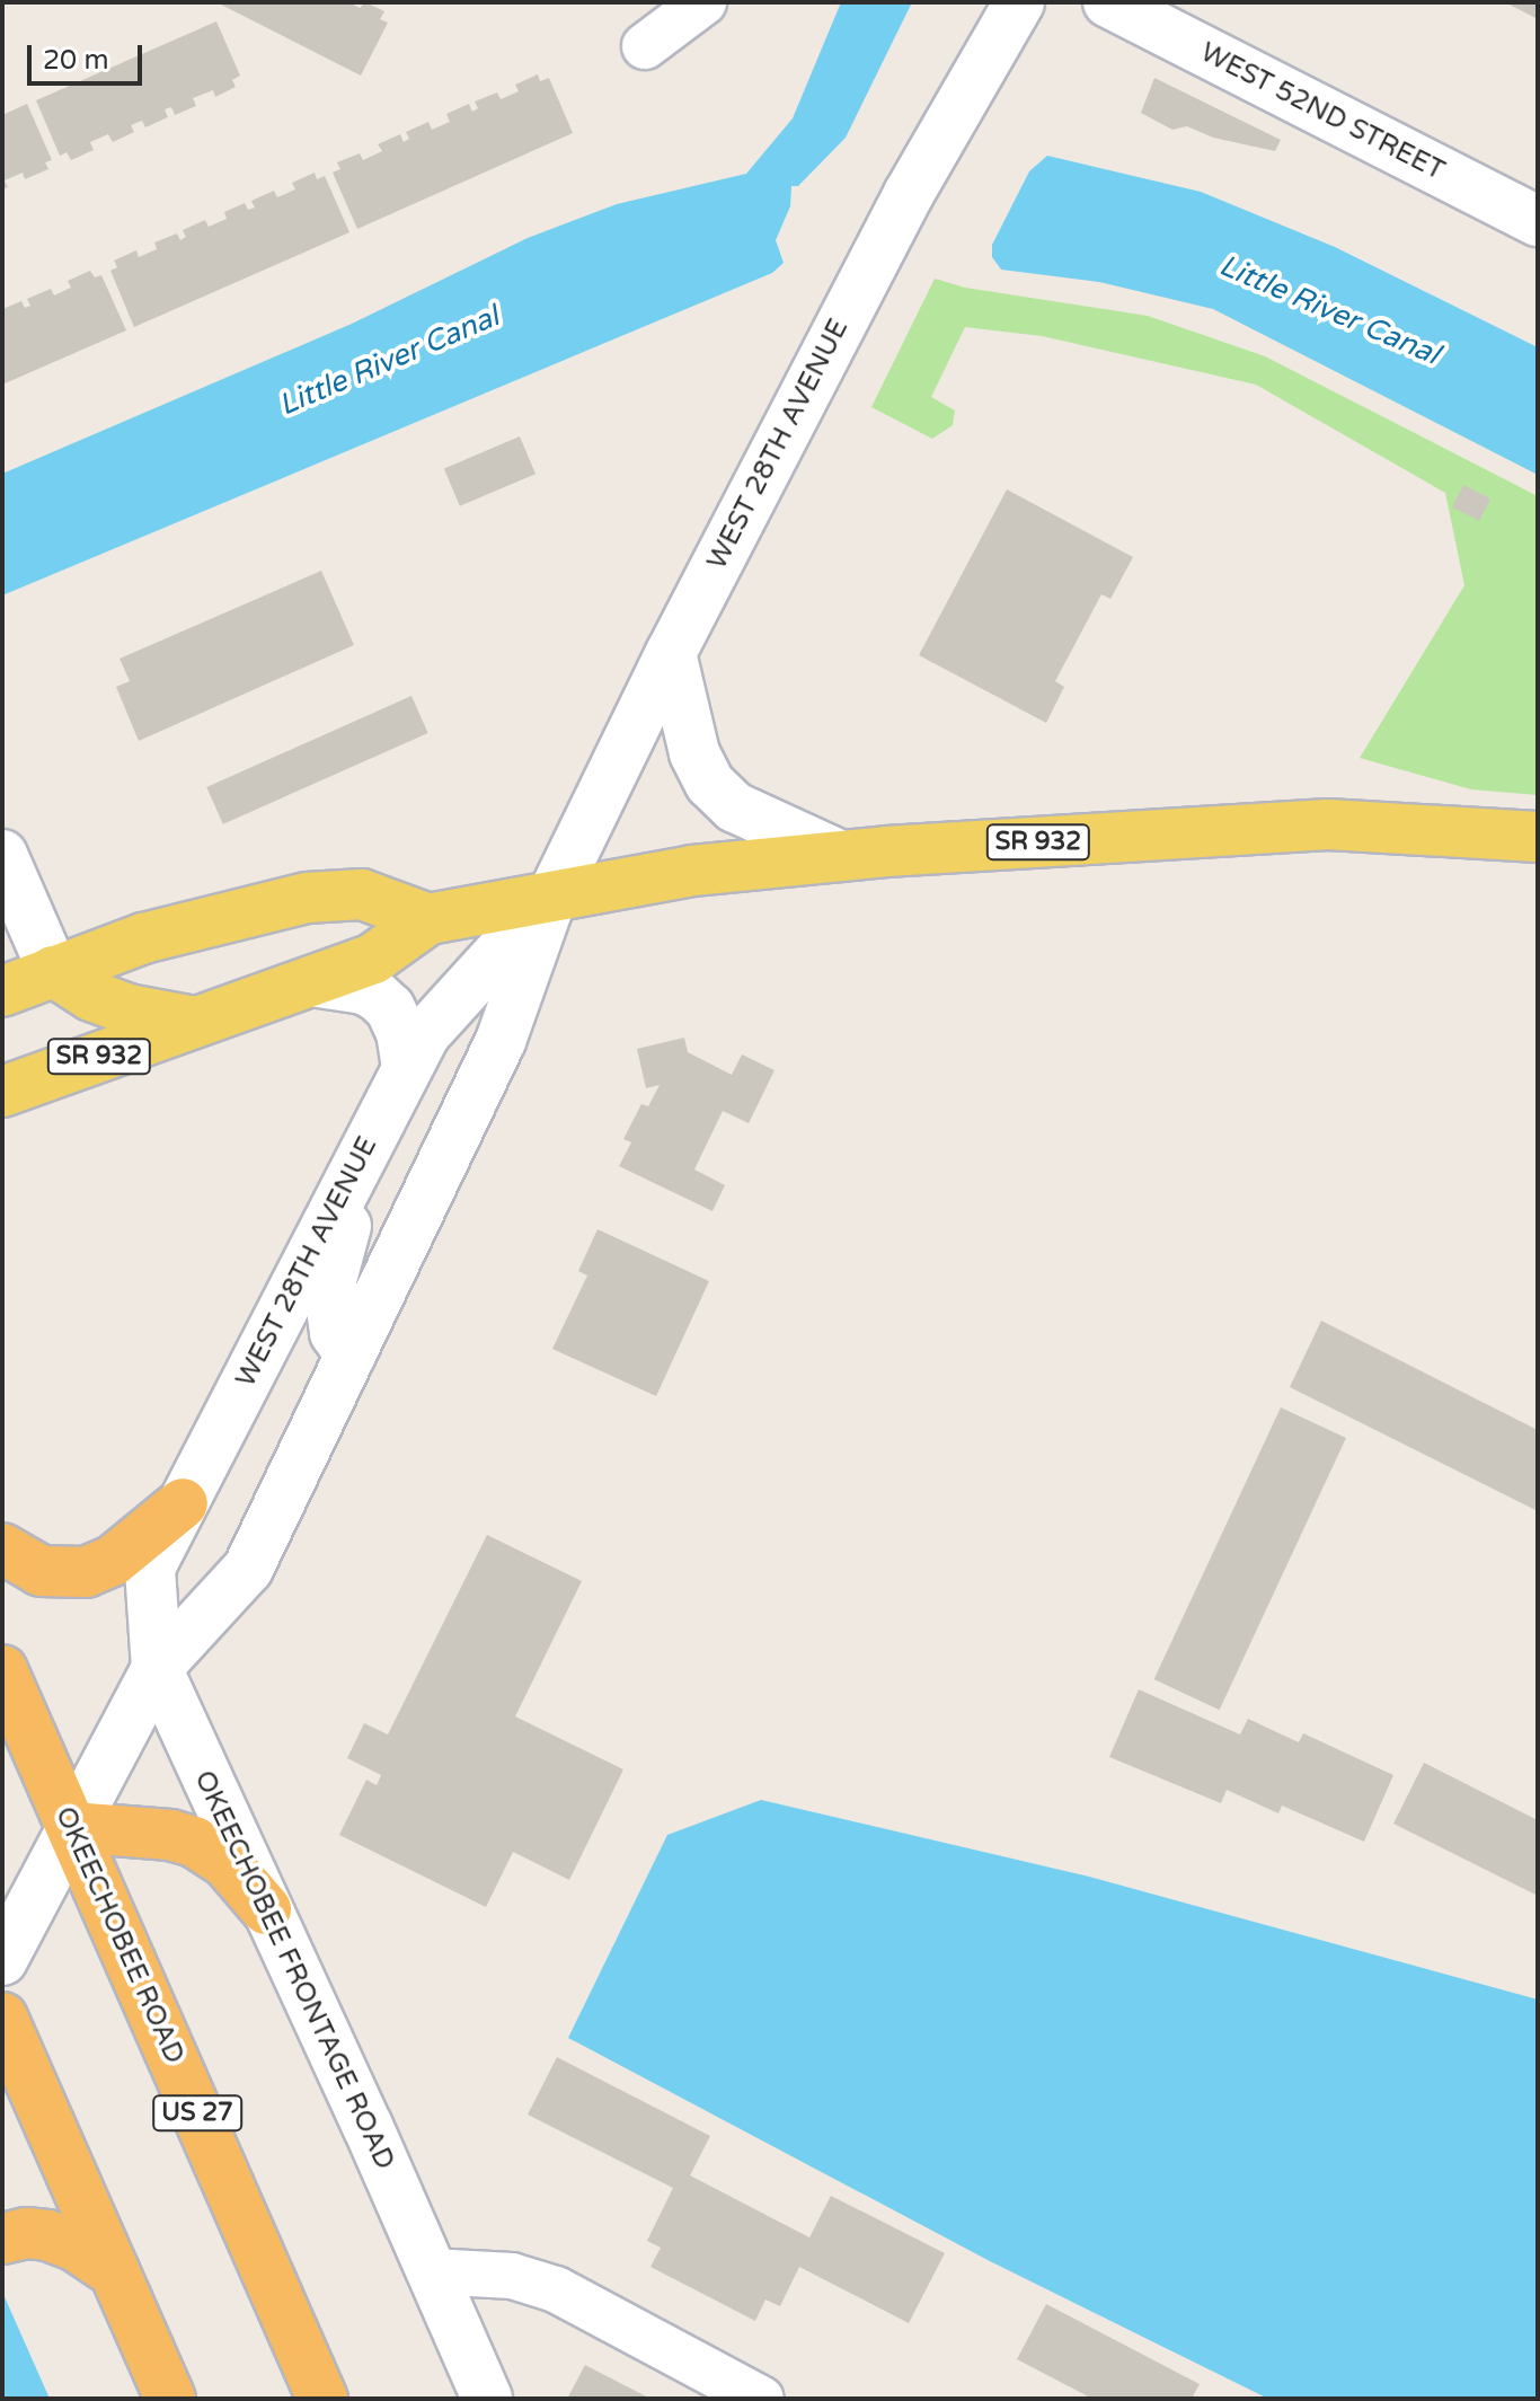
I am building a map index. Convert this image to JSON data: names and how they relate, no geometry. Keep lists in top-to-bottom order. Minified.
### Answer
{"streets":{"highway":["OKEECHOBEE ROAD","US 27"],"main road":["WEST 52ND STREET","WEST 28TH AVENUE","SR 932","OKEECHOBEE FRONTAGE ROAD"]},"crossings":[["WEST 28TH AVENUE","SR 932"],["WEST 28TH AVENUE","OKEECHOBEE ROAD"],["WEST 28TH AVENUE","OKEECHOBEE FRONTAGE ROAD"]],"water":["Little River Canal"],"scale_bar":"20 m"}
